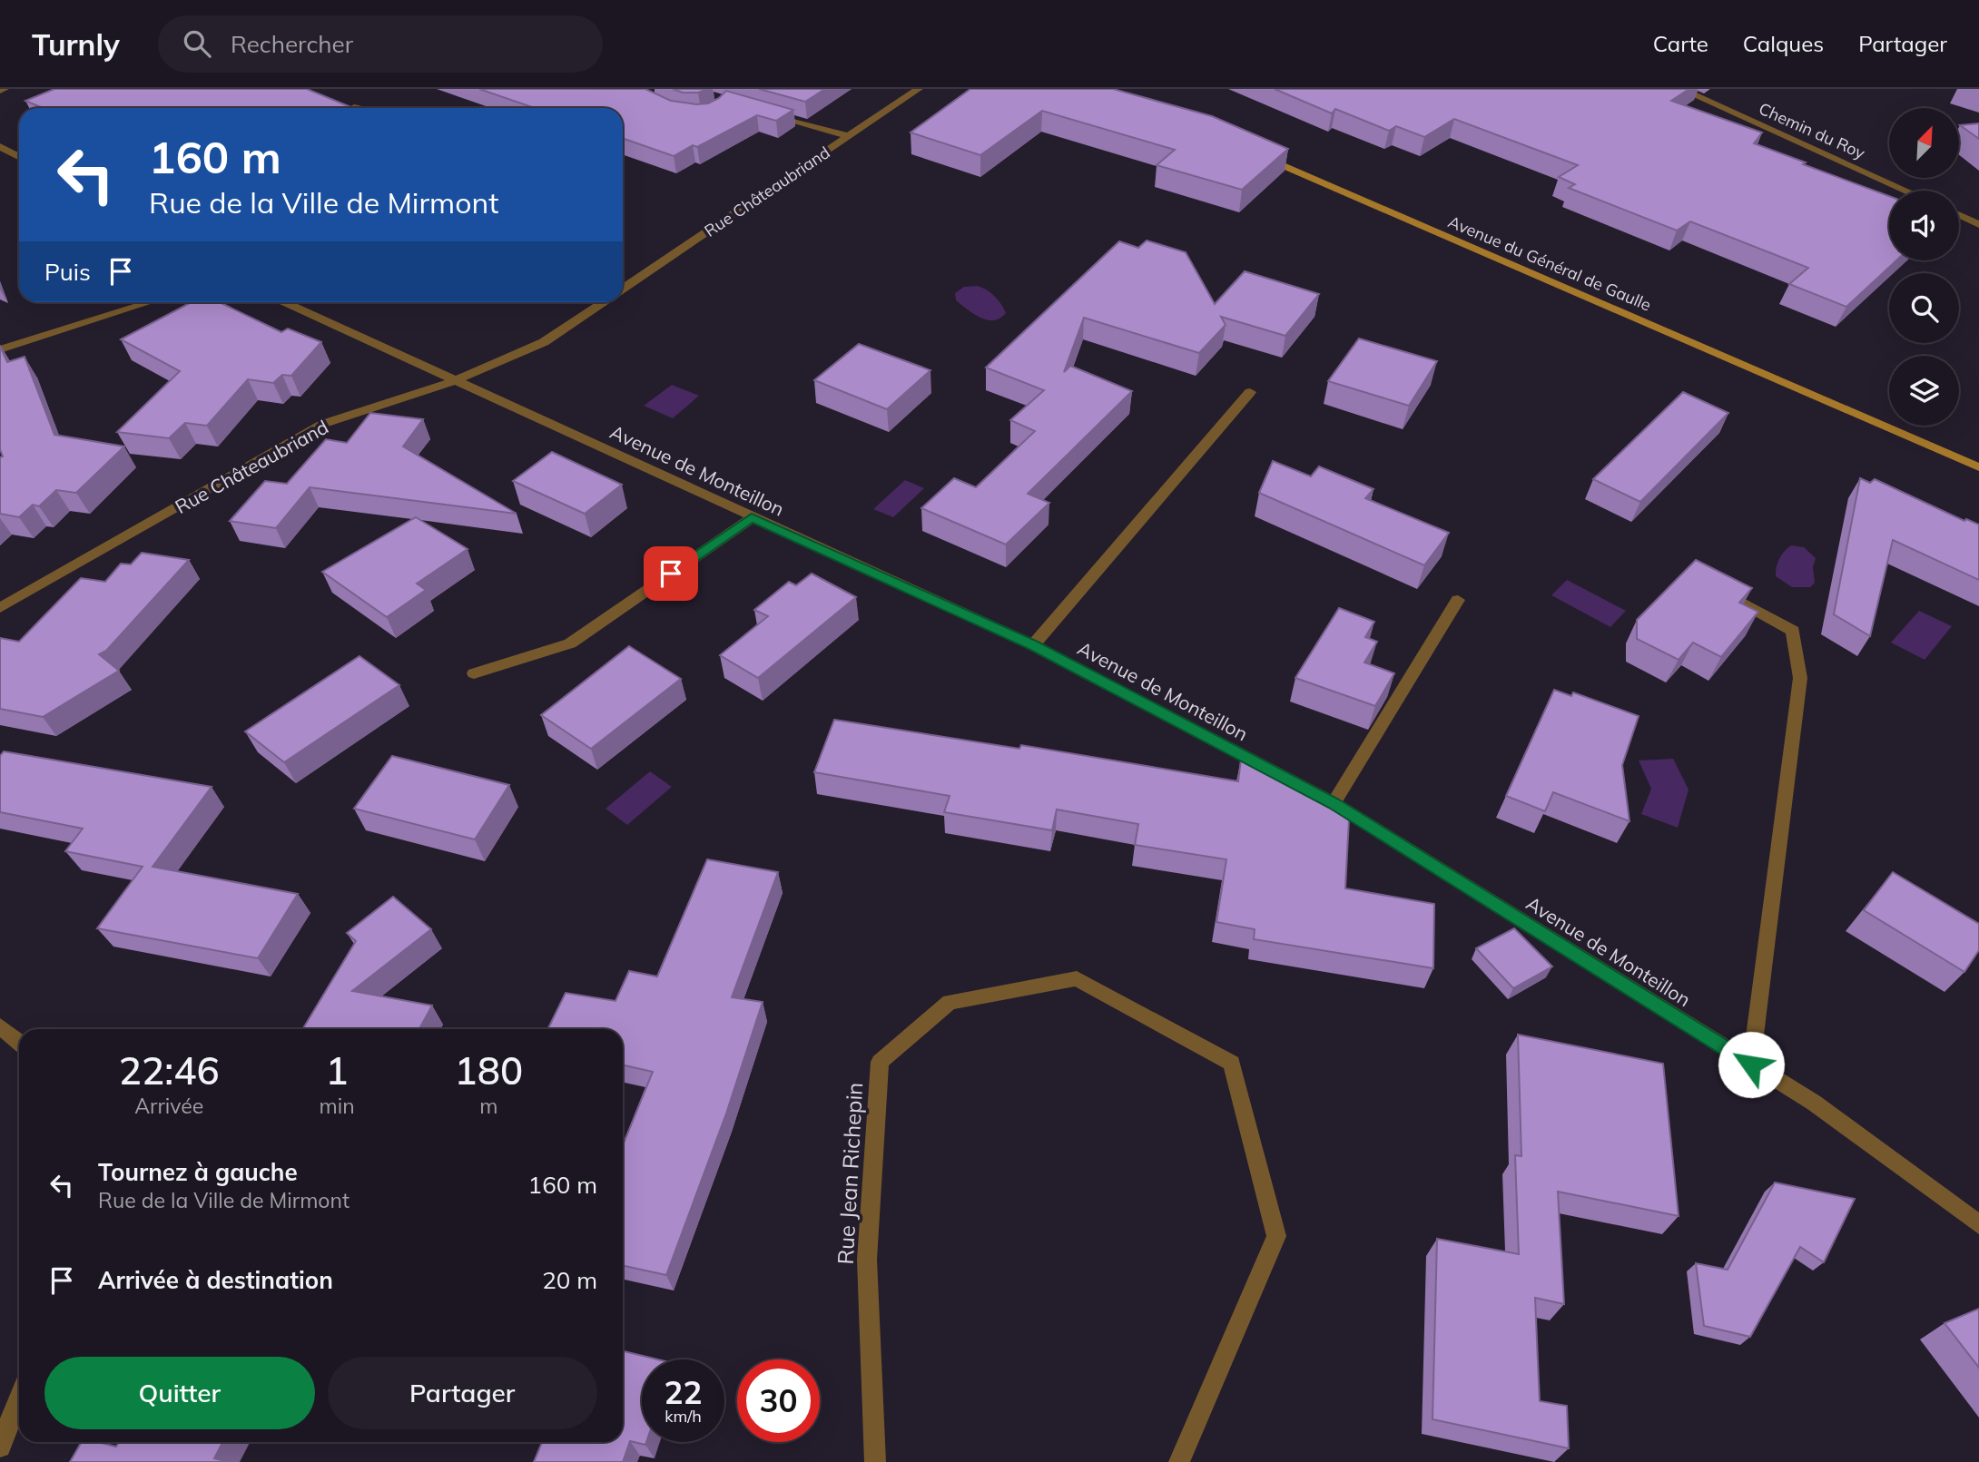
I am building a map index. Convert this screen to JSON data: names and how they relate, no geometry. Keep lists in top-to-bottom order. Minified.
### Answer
{"streets":{"main road":["Avenue du Général de Gaulle"],"street":["Chemin du Roy","Rue Châteaubriand","Avenue de Monteillon","Rue Jean Richepin"]},"crossings":[["Rue Châteaubriand","Avenue de Monteillon"]],"north":"top right","page":{"header":"Turnly","search":"Rechercher","nav":["Carte","Calques","Partager"],"turn":["160 m","Rue de la Ville de Mirmont"],"then":"Puis","eta":["22:46","Arrivée","1","min","180","m"],"list":[{"name":"Tournez à gauche","note":"Rue de la Ville de Mirmont","value":"160 m"},{"name":"Arrivée à destination","value":"20 m"}],"buttons":["Quitter","Partager"],"speed":"22 km/h","limit":"30"}}
